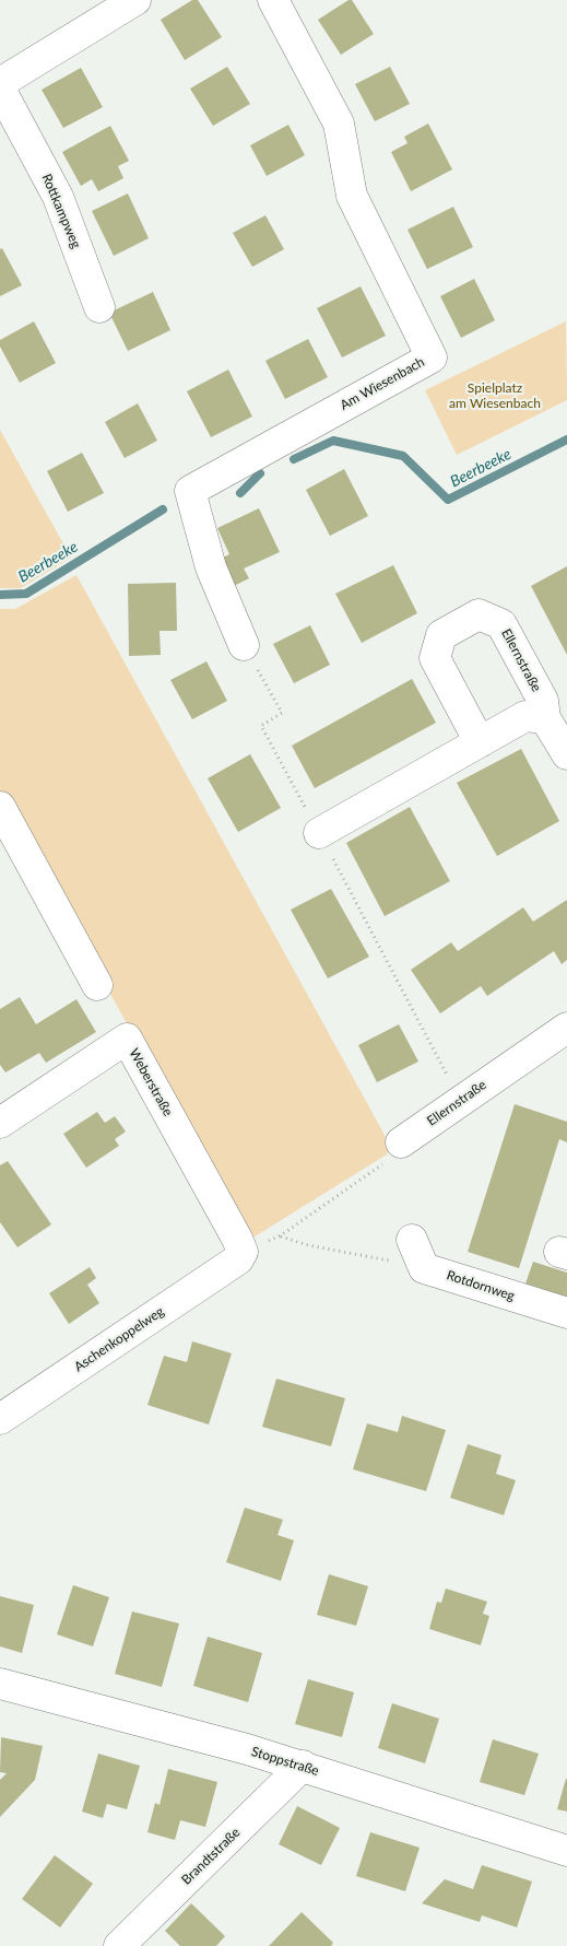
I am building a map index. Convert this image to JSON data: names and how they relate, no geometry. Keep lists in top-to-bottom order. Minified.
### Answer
{"streets":{"street":["Rottkampweg","Am Wiesenbach","Ellernstraße","Weberstraße","Rotdornweg","Aschenkoppelweg","Stoppstraße","Brandtstraße"]},"crossings":[["Weberstraße","Aschenkoppelweg"],["Stoppstraße","Brandtstraße"]],"water":["Beerbeeke"],"parks":["Spielplatz am Wiesenbach"]}
